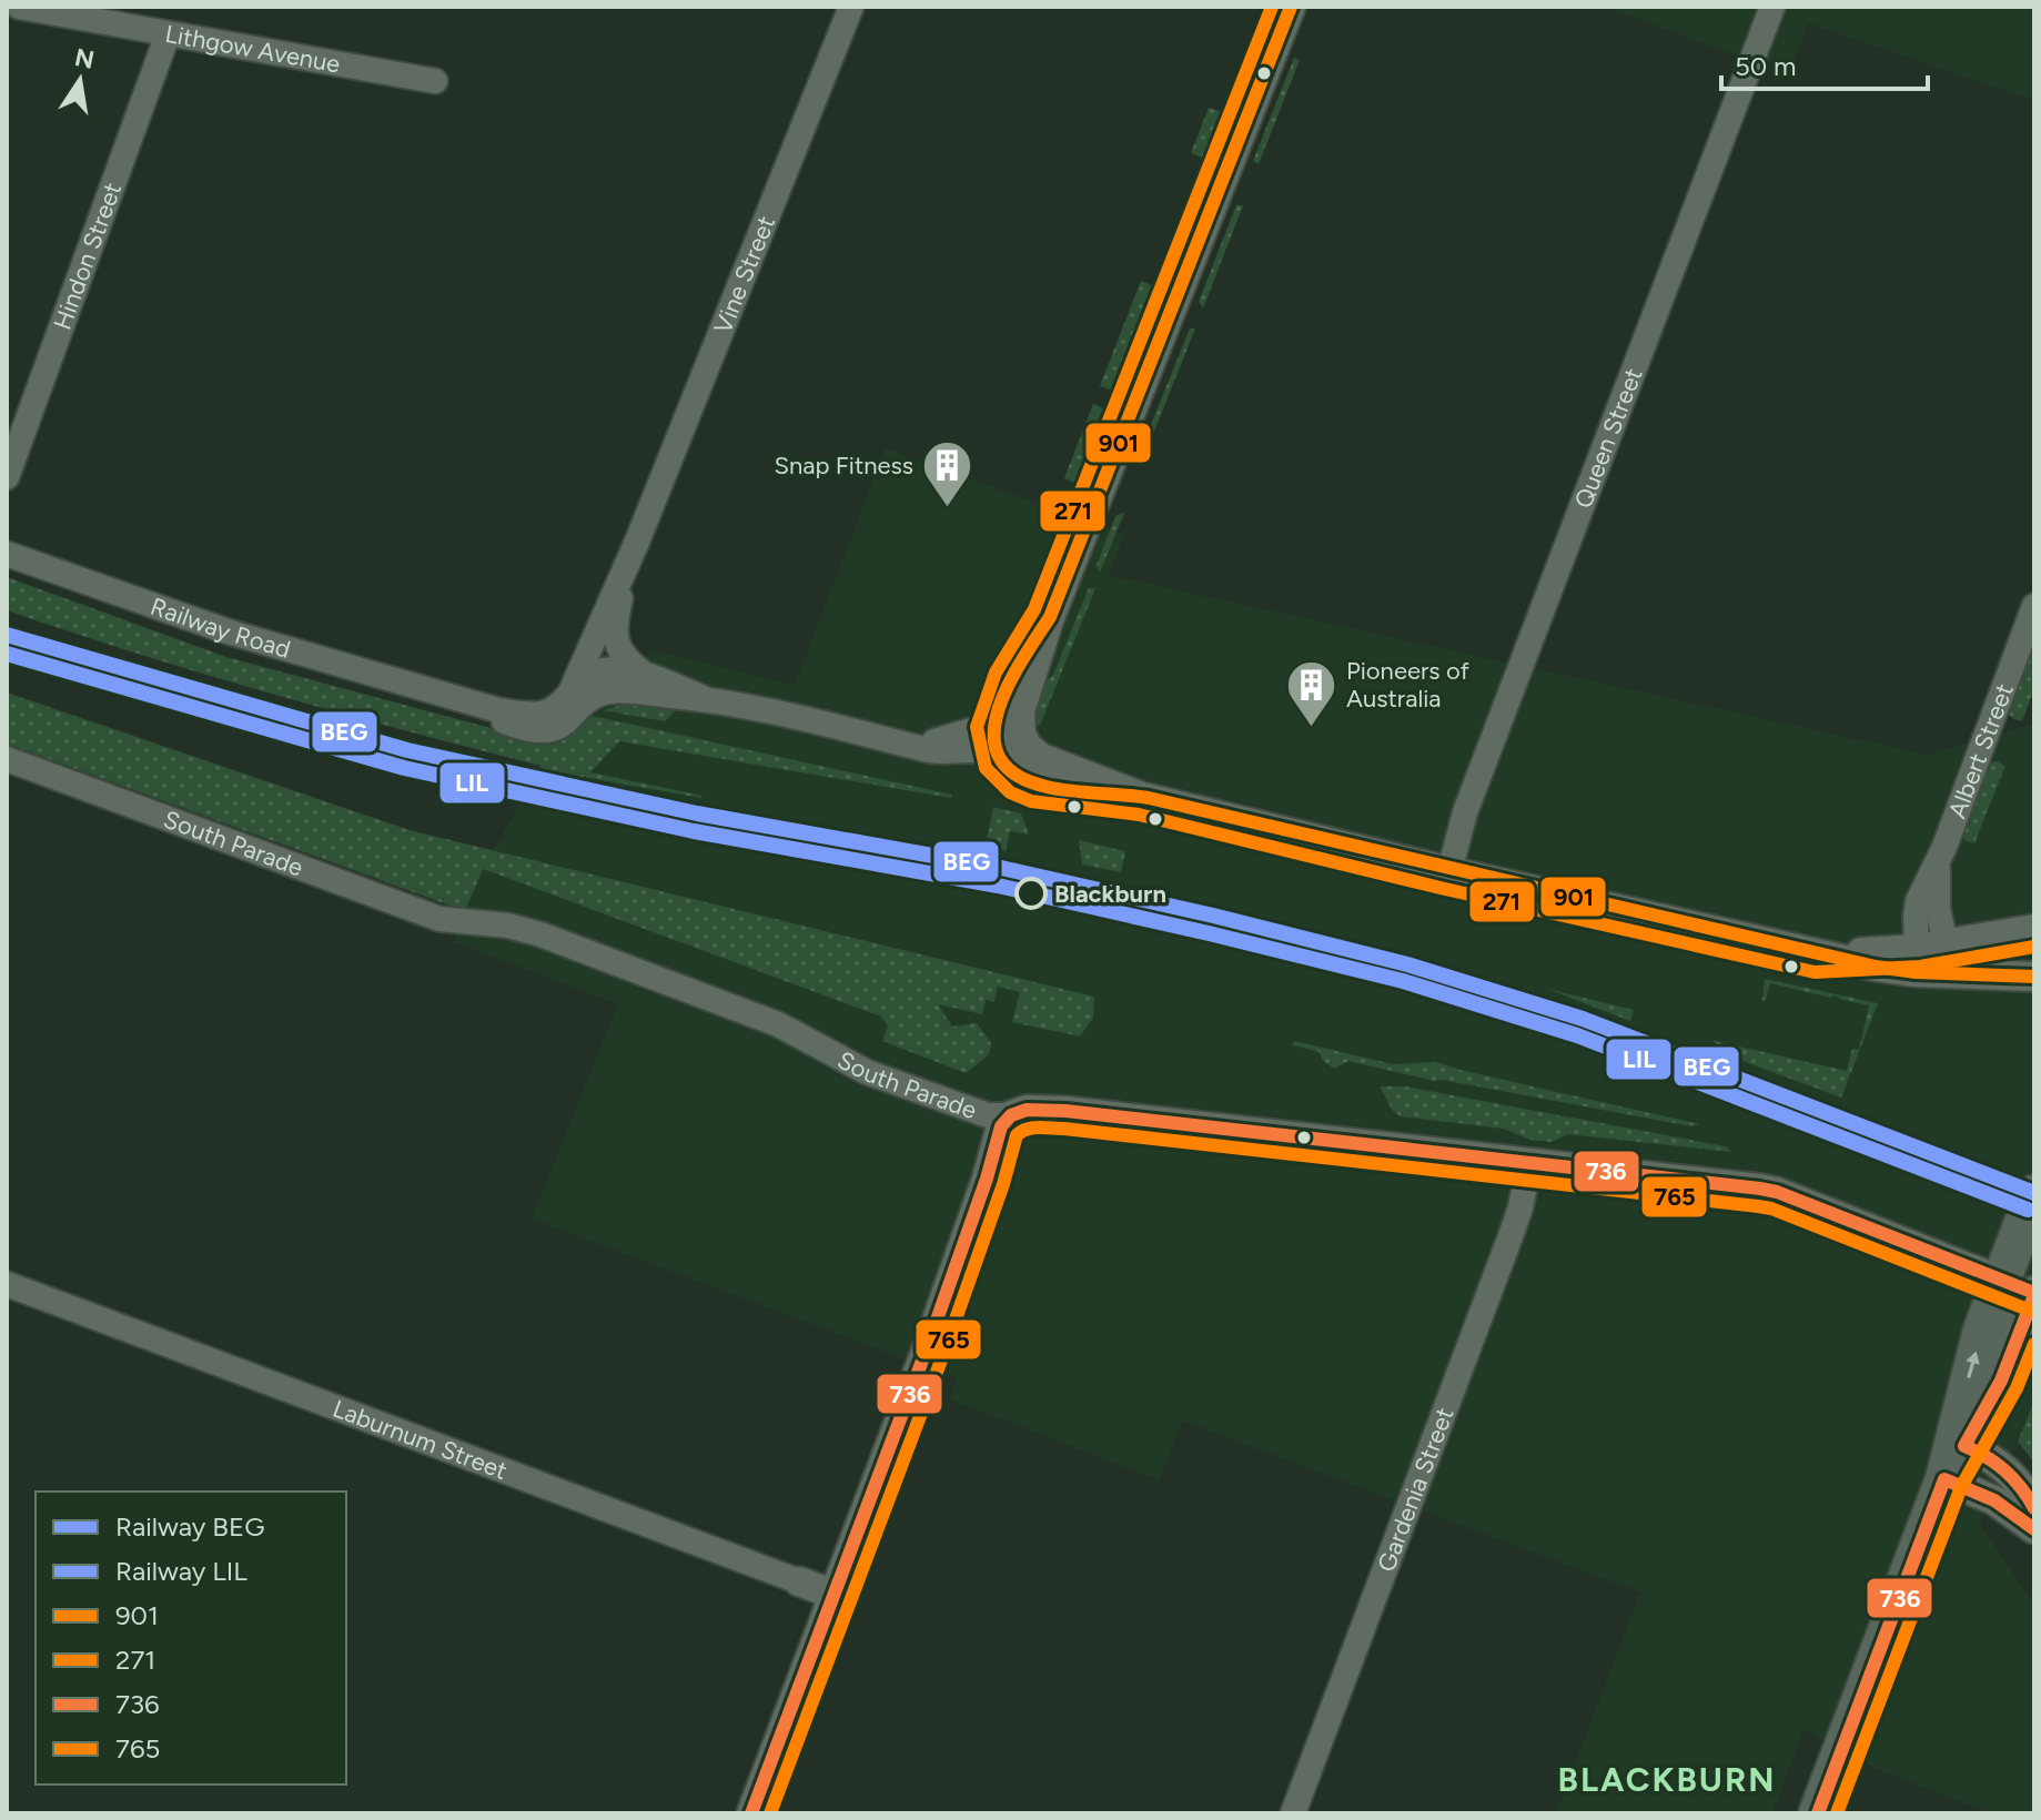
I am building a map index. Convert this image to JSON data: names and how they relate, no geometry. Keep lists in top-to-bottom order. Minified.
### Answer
{"streets":{"street":["Lithgow Avenue","Hindon Street","Vine Street","Queen Street","Railway Road","Albert Street","South Parade","Laburnum Street","Gardenia Street"]},"crossings":[["Lithgow Avenue","Hindon Street"],["Vine Street","Railway Road"],["South Parade","Gardenia Street"]],"districts":["BLACKBURN"],"places":{"building":["Snap Fitness","Pioneers of Australia"],"other":["Blackburn"]},"lines":["transit line 901","transit line 271","rail line BEG","rail line LIL","transit line 736","transit line 765"],"legend":["Railway BEG","Railway LIL","901","271","736","765"],"scale_bar":"50 m","north":"top"}
